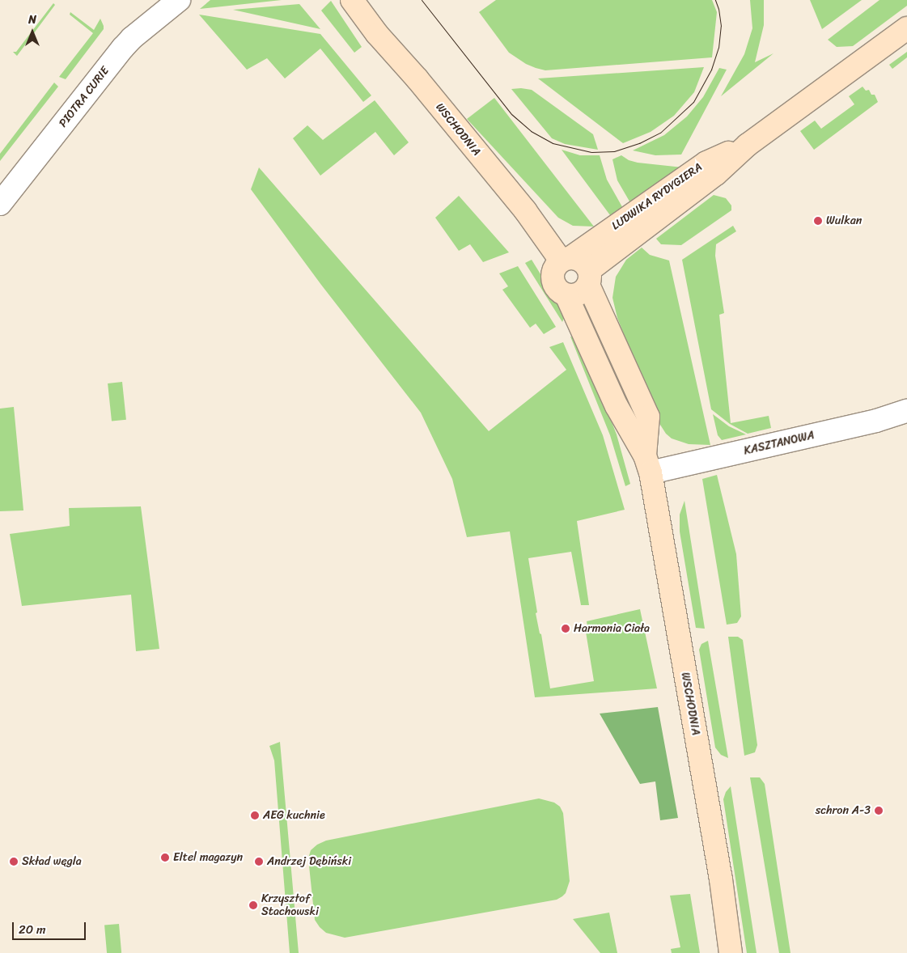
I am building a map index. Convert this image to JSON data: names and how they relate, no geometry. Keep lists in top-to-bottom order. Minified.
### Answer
{"streets":{"street":["PIOTRA CURIE","WSCHODNIA","LUDWIKA RYDYGIERA","KASZTANOWA"]},"crossings":[["WSCHODNIA","LUDWIKA RYDYGIERA"],["WSCHODNIA","KASZTANOWA"]],"places":["Wulkan","Harmonia Ciała","schron A-3","AEG kuchnie","Eltel magazyn","Skład węgla","Andrzej Dębiński","Krzysztof Stachowski"],"scale_bar":"20 m","north":"top"}
